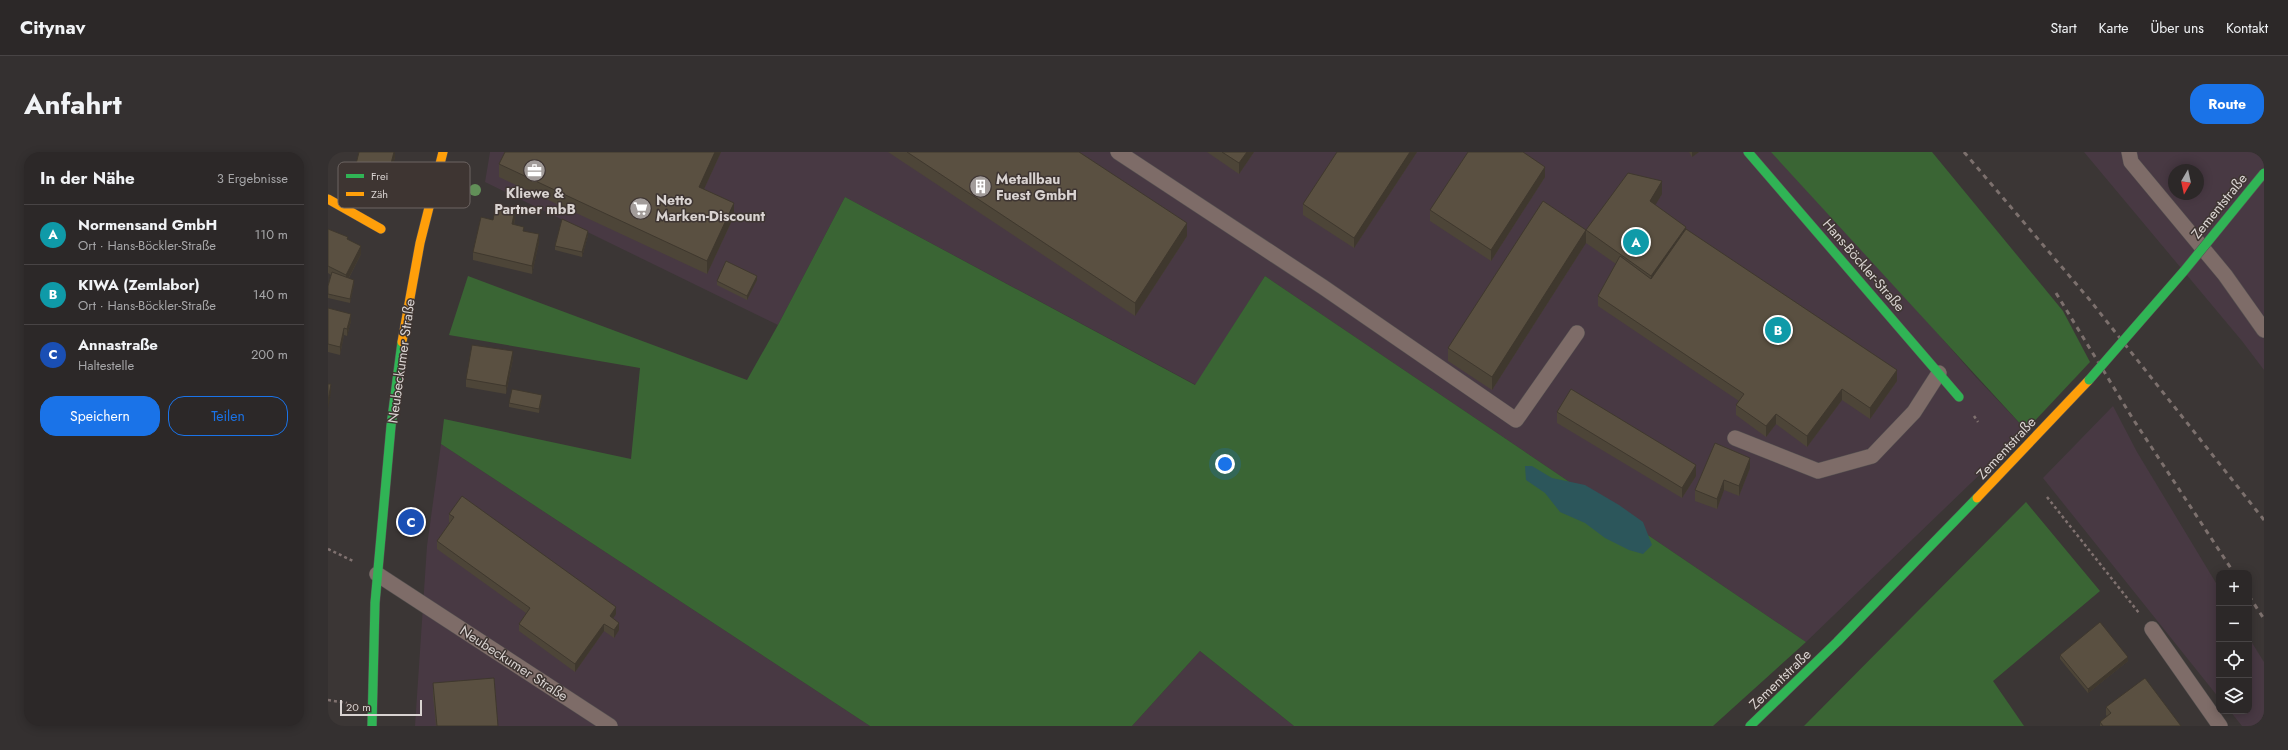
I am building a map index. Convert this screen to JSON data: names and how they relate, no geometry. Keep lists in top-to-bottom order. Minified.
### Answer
{"streets":{"street":["Zementstraße","Hans-Böckler-Straße","Neubeckumer Straße"]},"places":{"office":["Kliewe & Partner mbB"],"building":["Metallbau Fuest GmbH"],"supermarket":["Netto Marken-Discount"]},"legend":["Frei","Zäh"],"scale_bar":"20 m","north":"bottom","page":{"header":"Citynav","nav":["Start","Karte","Über uns","Kontakt"],"title":"Anfahrt","buttons":["Route",["Speichern","Teilen"]],"heading":["In der Nähe","3 Ergebnisse"],"list":[{"mark":"A","name":"Normensand GmbH","note":"Ort · Hans-Böckler-Straße","value":"110 m"},{"mark":"B","name":"KIWA (Zemlabor)","note":"Ort · Hans-Böckler-Straße","value":"140 m"},{"mark":"C","name":"Annastraße","note":"Haltestelle","value":"200 m"}],"pins":["A","B","C"],"map_buttons":["+","−"],"scale":"20 m"}}
